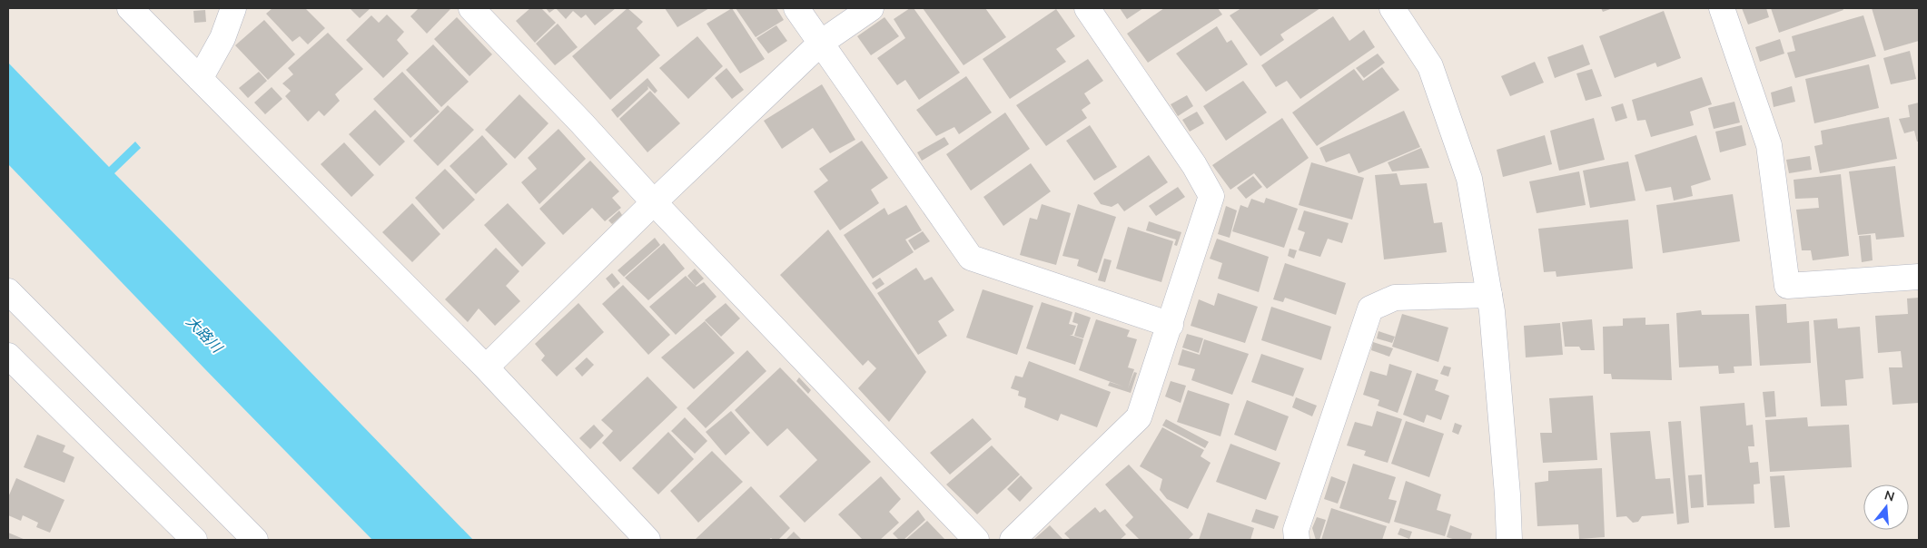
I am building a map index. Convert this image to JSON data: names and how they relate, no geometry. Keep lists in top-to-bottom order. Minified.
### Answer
{"water":["大路川"],"north":"top"}
